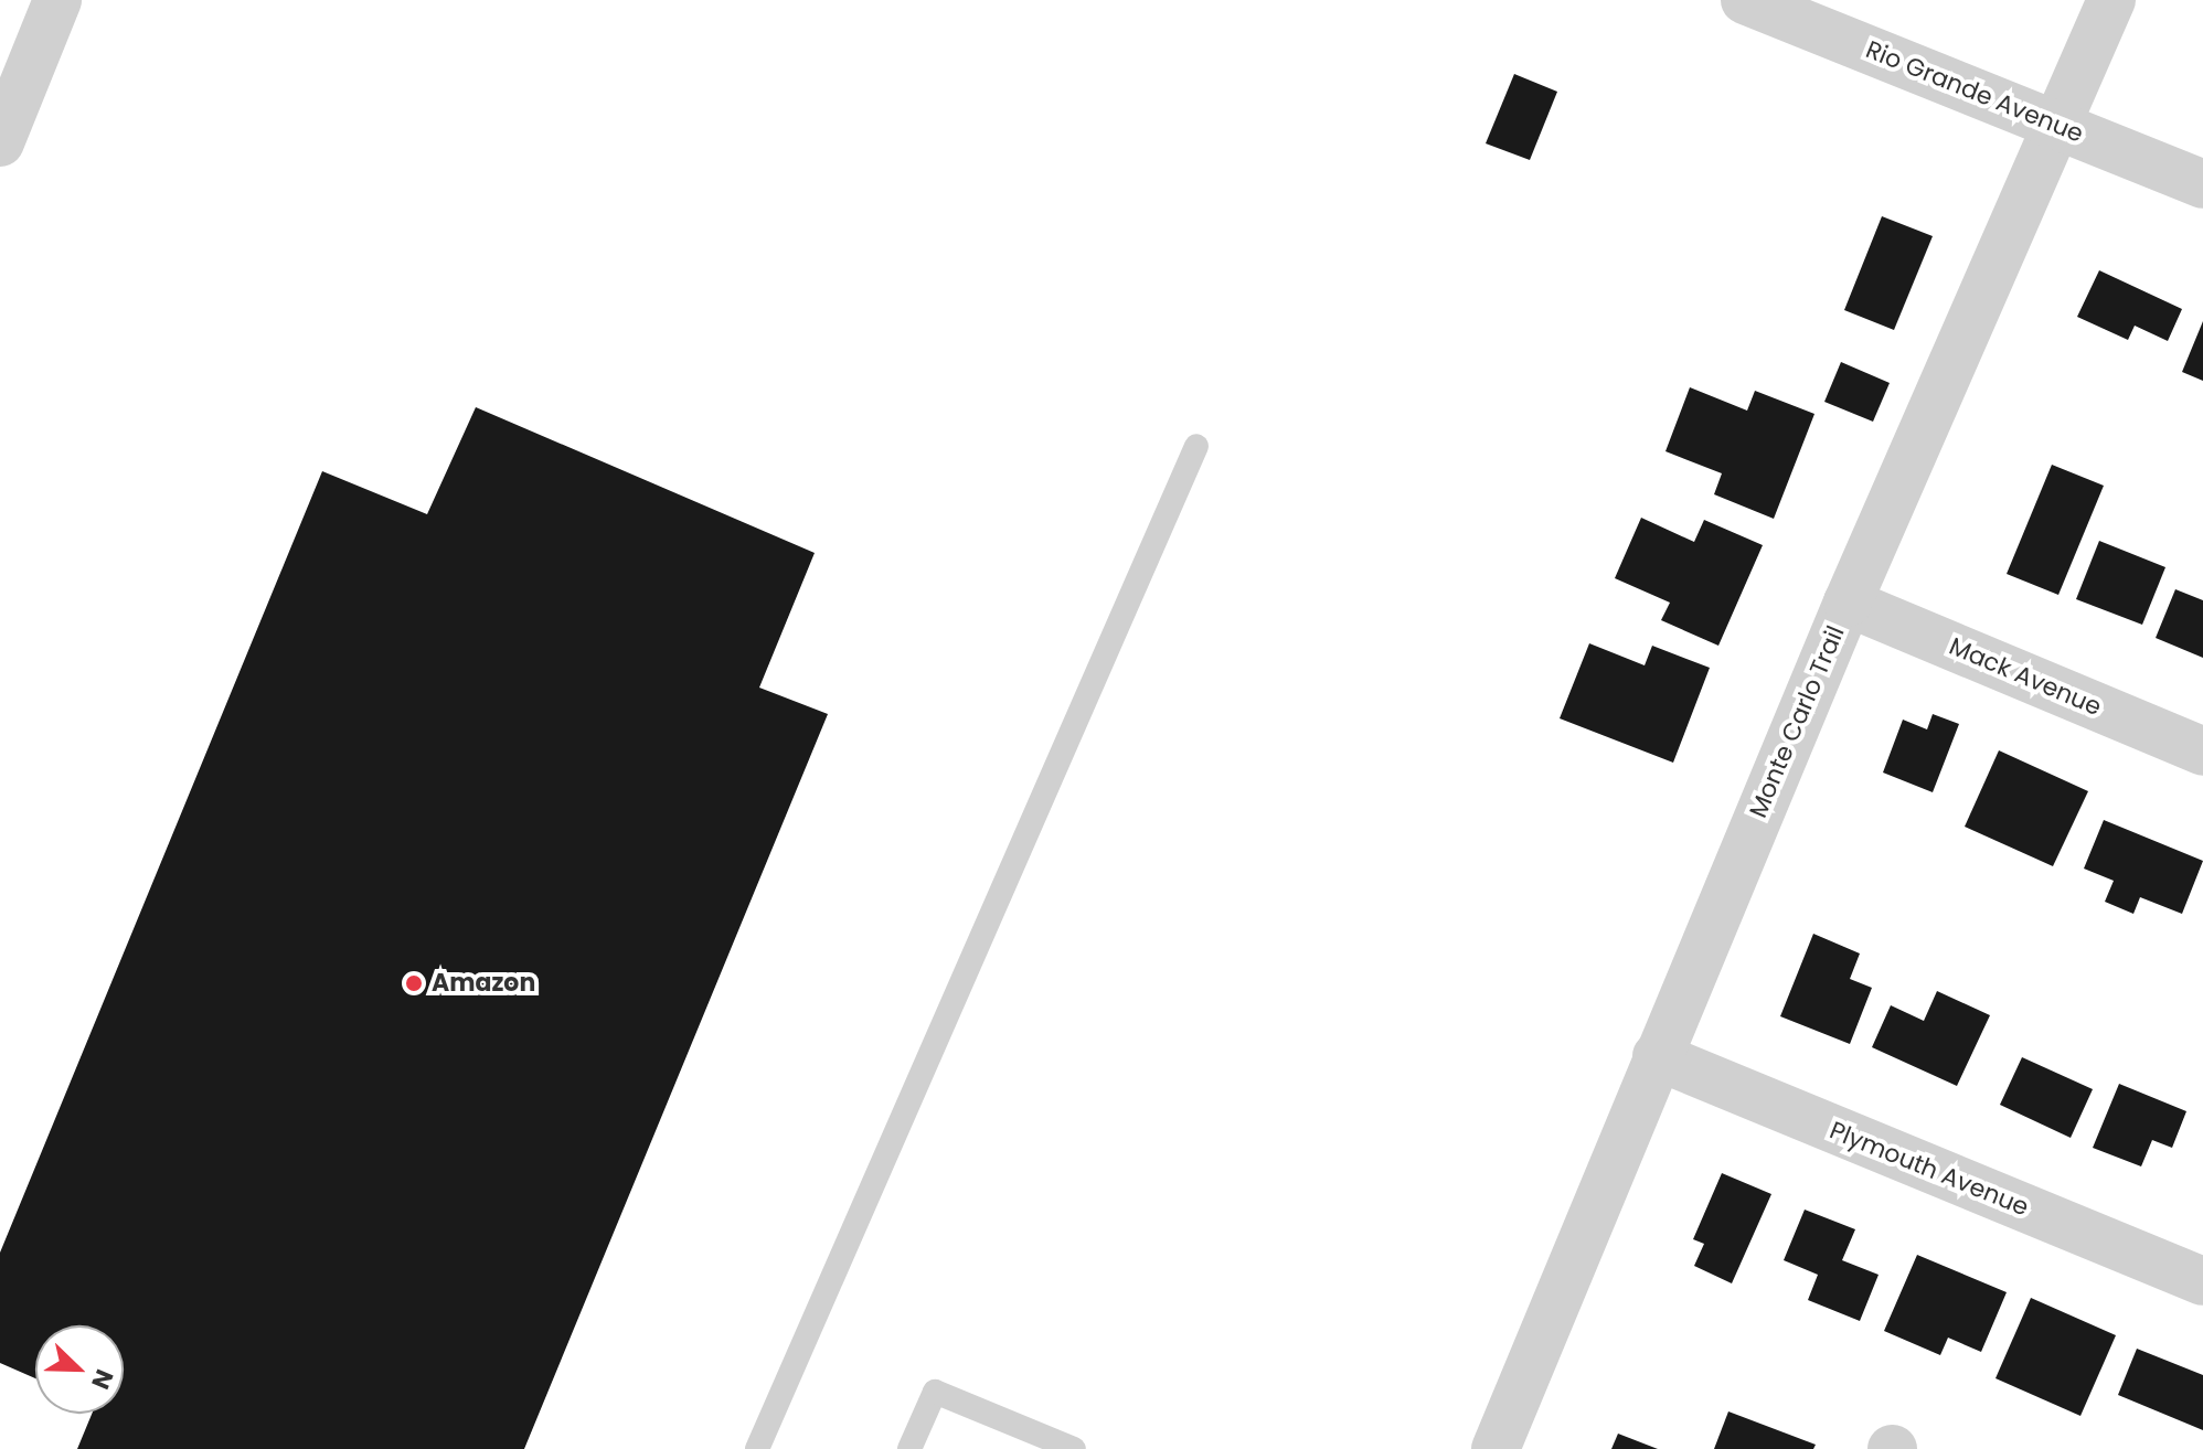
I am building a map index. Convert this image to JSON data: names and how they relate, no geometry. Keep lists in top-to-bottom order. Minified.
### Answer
{"streets":{"street":["Rio Grande Avenue","Mack Avenue","Monte Carlo Trail","Plymouth Avenue"]},"crossings":[["Rio Grande Avenue","Monte Carlo Trail"],["Mack Avenue","Monte Carlo Trail"],["Monte Carlo Trail","Plymouth Avenue"]],"places":["Amazon"],"north":"bottom right"}
